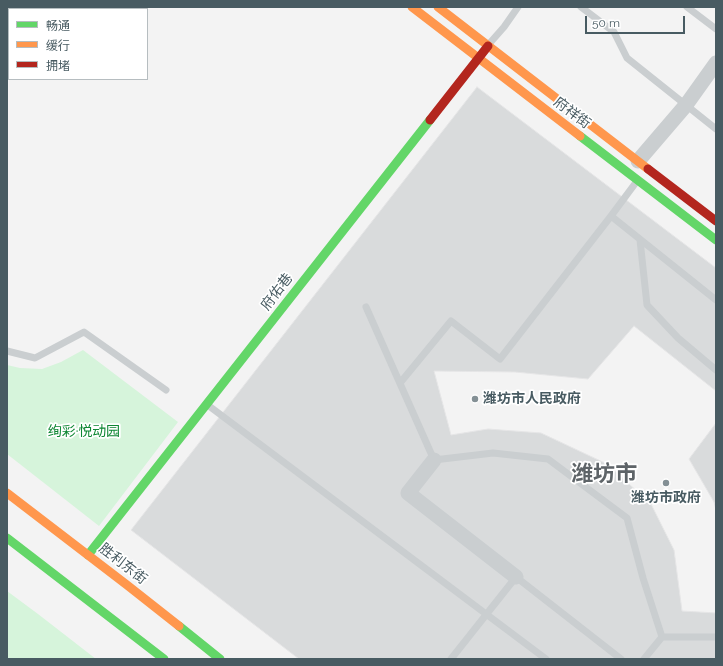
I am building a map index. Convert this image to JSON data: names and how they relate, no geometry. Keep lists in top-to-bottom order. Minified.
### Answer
{"streets":{"street":["府祥街","府佑巷","胜利东街"]},"crossings":[["府祥街","府佑巷"],["府佑巷","胜利东街"]],"districts":["潍坊市"],"parks":["绚彩·悦动园"],"places":["潍坊市人民政府","潍坊市政府"],"legend":["畅通","缓行","拥堵"],"scale_bar":"50 m"}
